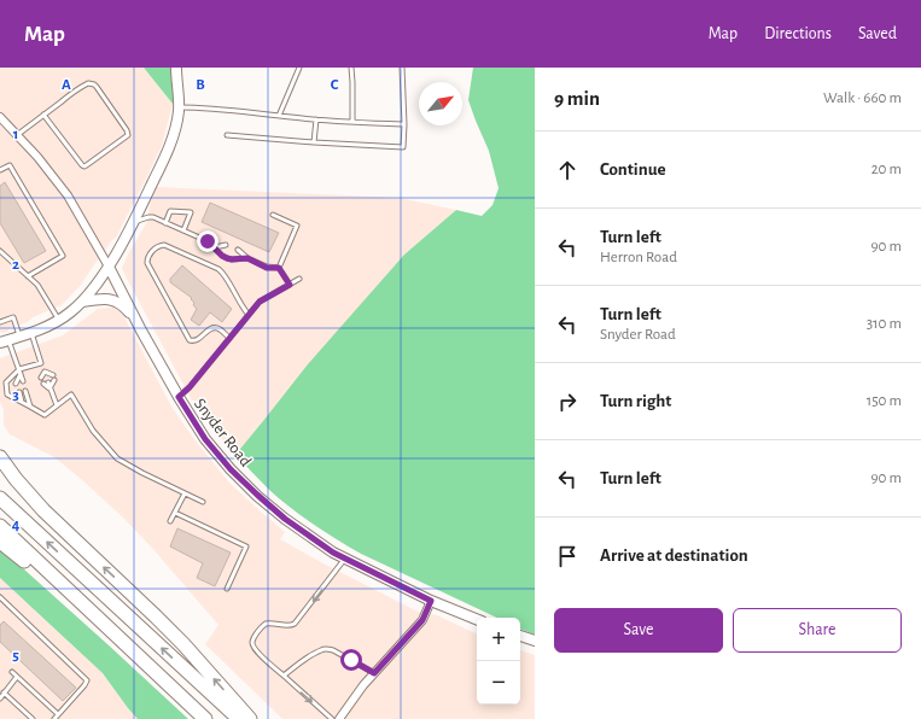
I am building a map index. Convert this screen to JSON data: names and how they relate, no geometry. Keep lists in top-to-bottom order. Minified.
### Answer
{"streets":{"street":["Snyder Road"]},"north":"top right","page":{"header":"Map","nav":["Map","Directions","Saved"],"heading":["9 min","Walk · 660 m"],"list":[["Continue","20 m"],["Turn left","Herron Road","90 m"],["Turn left","Snyder Road","310 m"],["Turn right","150 m"],["Turn left","90 m"],"Arrive at destination"],"buttons":["Save","Share"],"map_buttons":["+","−"]},"grid":{"columns":["A","B","C"],"rows":["1","2","3","4","5"]}}
